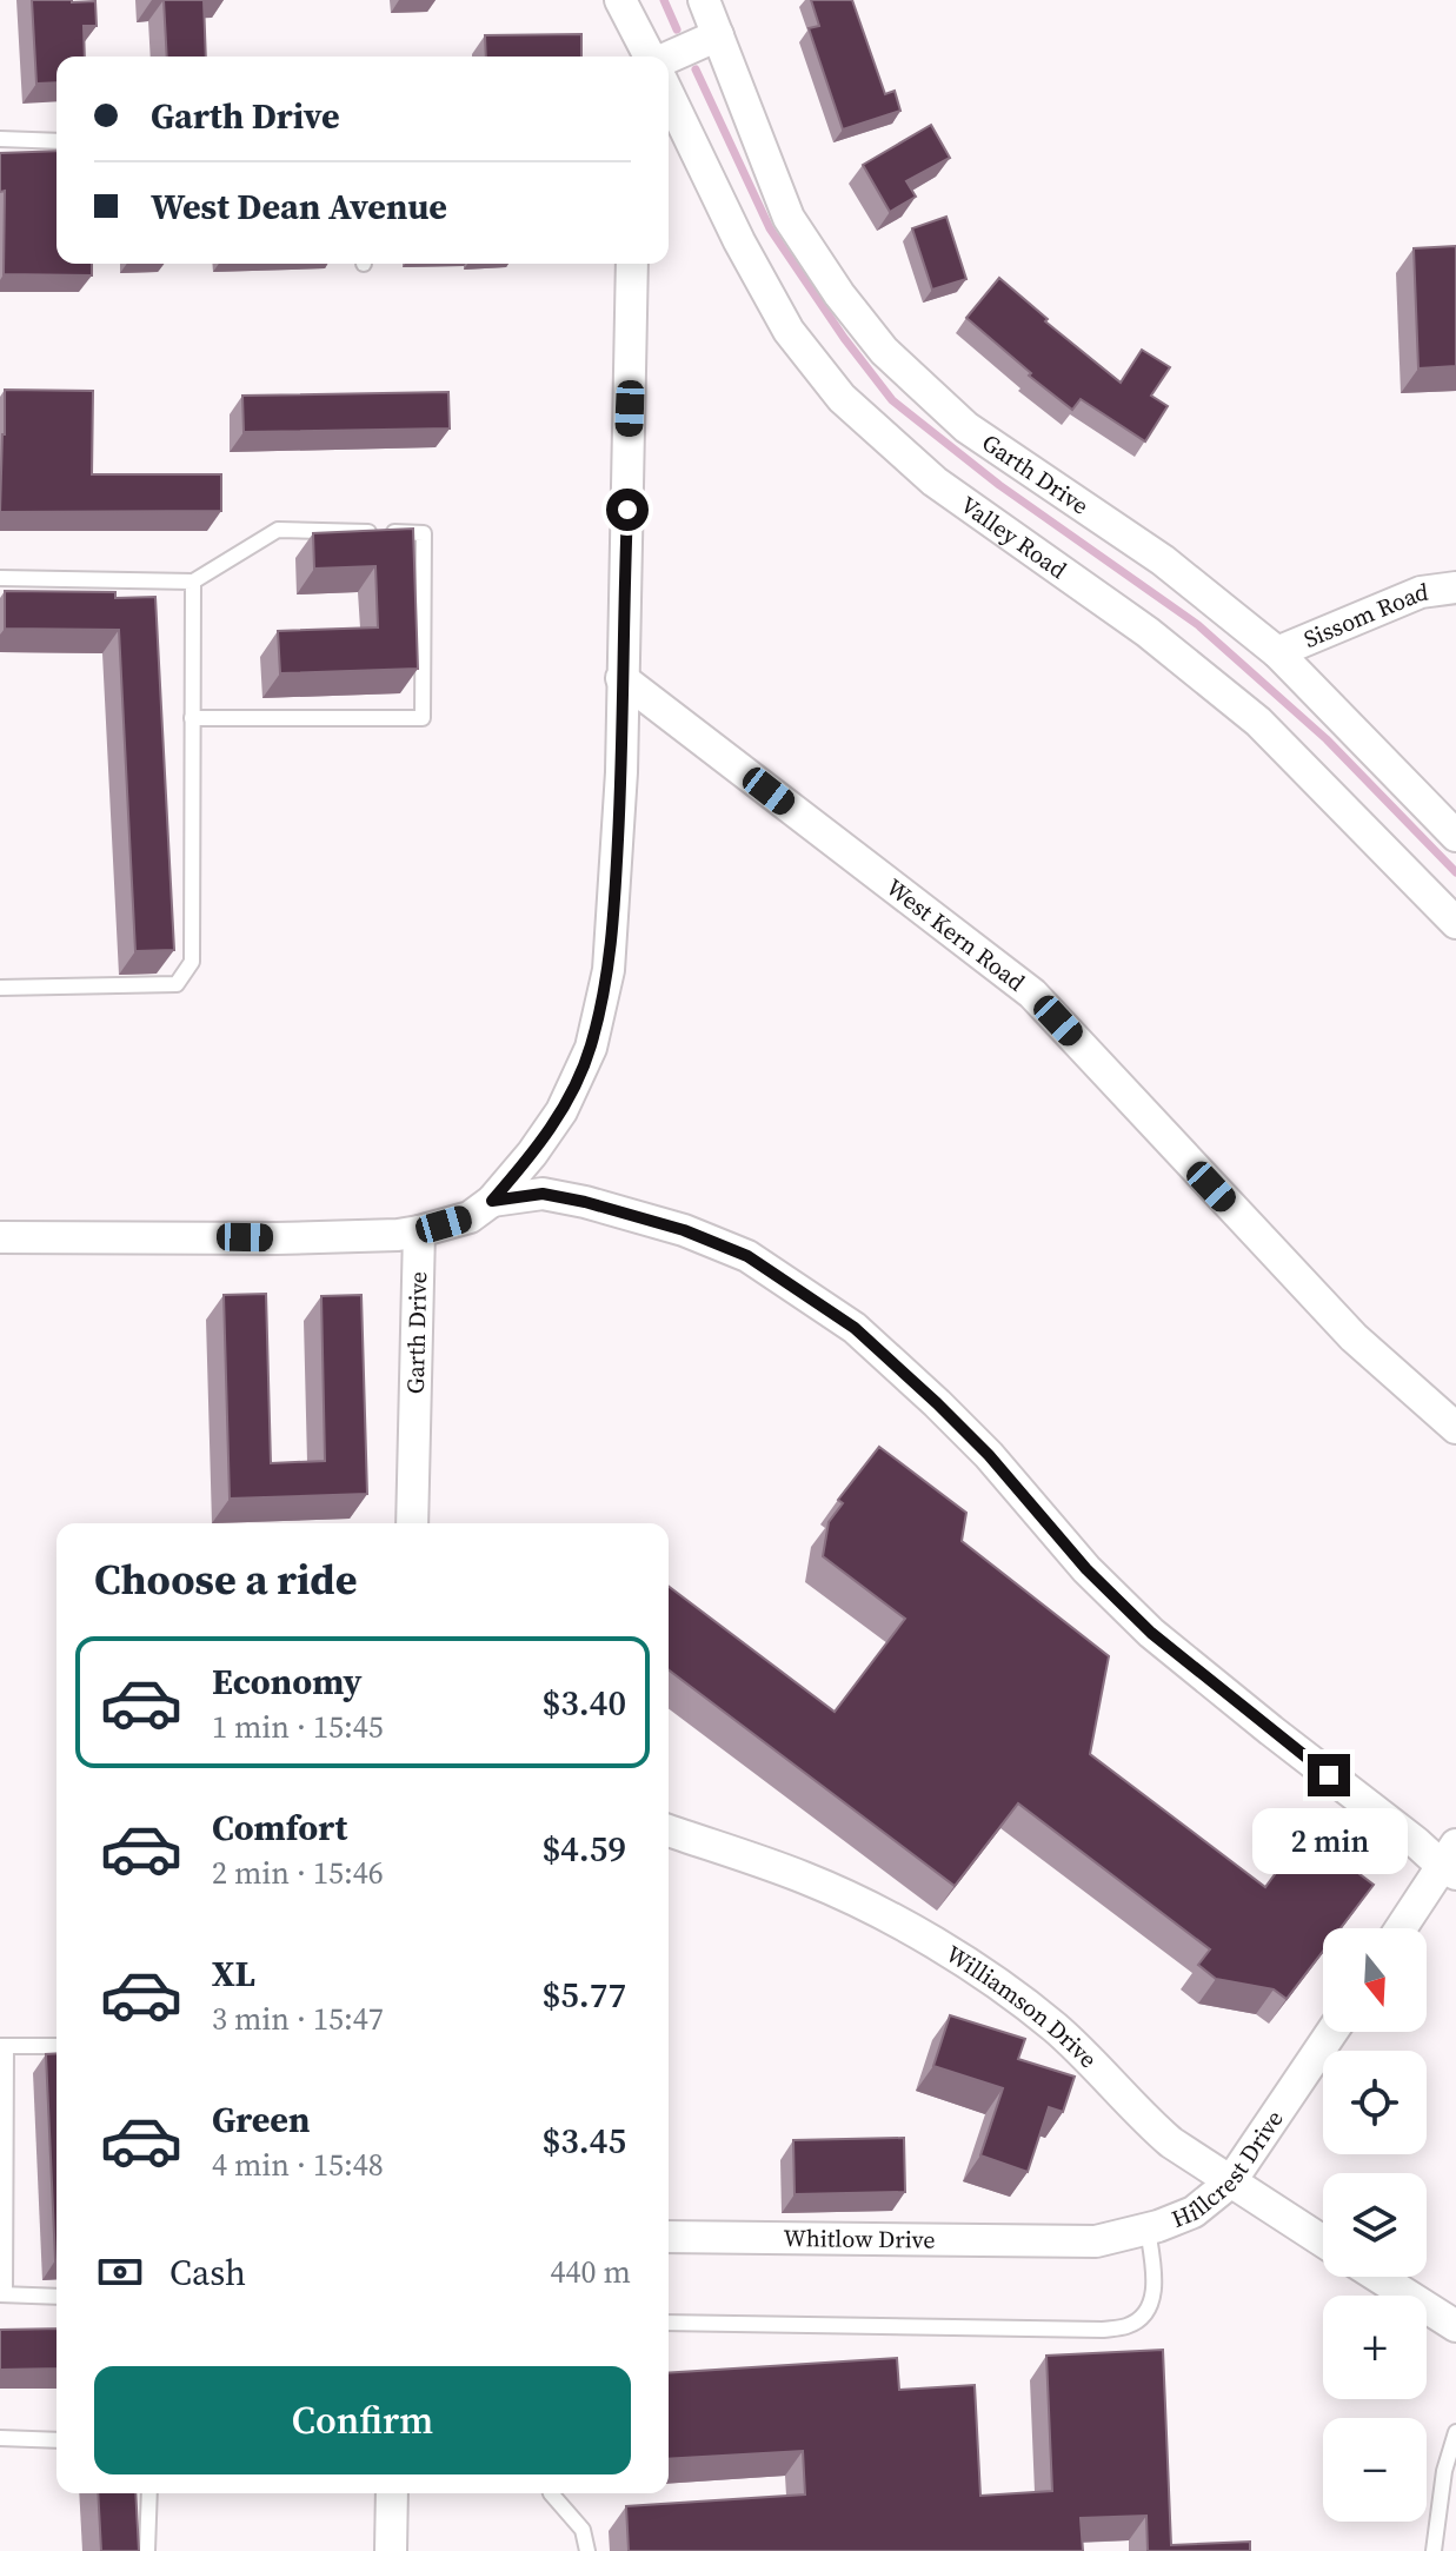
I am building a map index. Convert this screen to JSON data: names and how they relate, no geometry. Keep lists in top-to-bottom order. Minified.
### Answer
{"streets":{"street":["Garth Drive","Valley Road","Sissom Road","West Kern Road","Williamson Drive","Hillcrest Drive","Whitlow Drive"]},"crossings":[["Garth Drive","Sissom Road"],["Williamson Drive","Hillcrest Drive"],["Hillcrest Drive","Whitlow Drive"]],"north":"bottom","page":{"banner":["Garth Drive","West Dean Avenue"],"heading":"Choose a ride","list":[{"name":"Economy","note":"1 min · 15:45","value":"$3.40"},{"name":"Comfort","note":"2 min · 15:46","value":"$4.59"},{"name":"XL","note":"3 min · 15:47","value":"$5.77"},{"name":"Green","note":"4 min · 15:48","value":"$3.45"}],"bubble":"2 min","map_buttons":["+","−"],"pay":["Cash","440 m"],"buttons":"Confirm"}}
